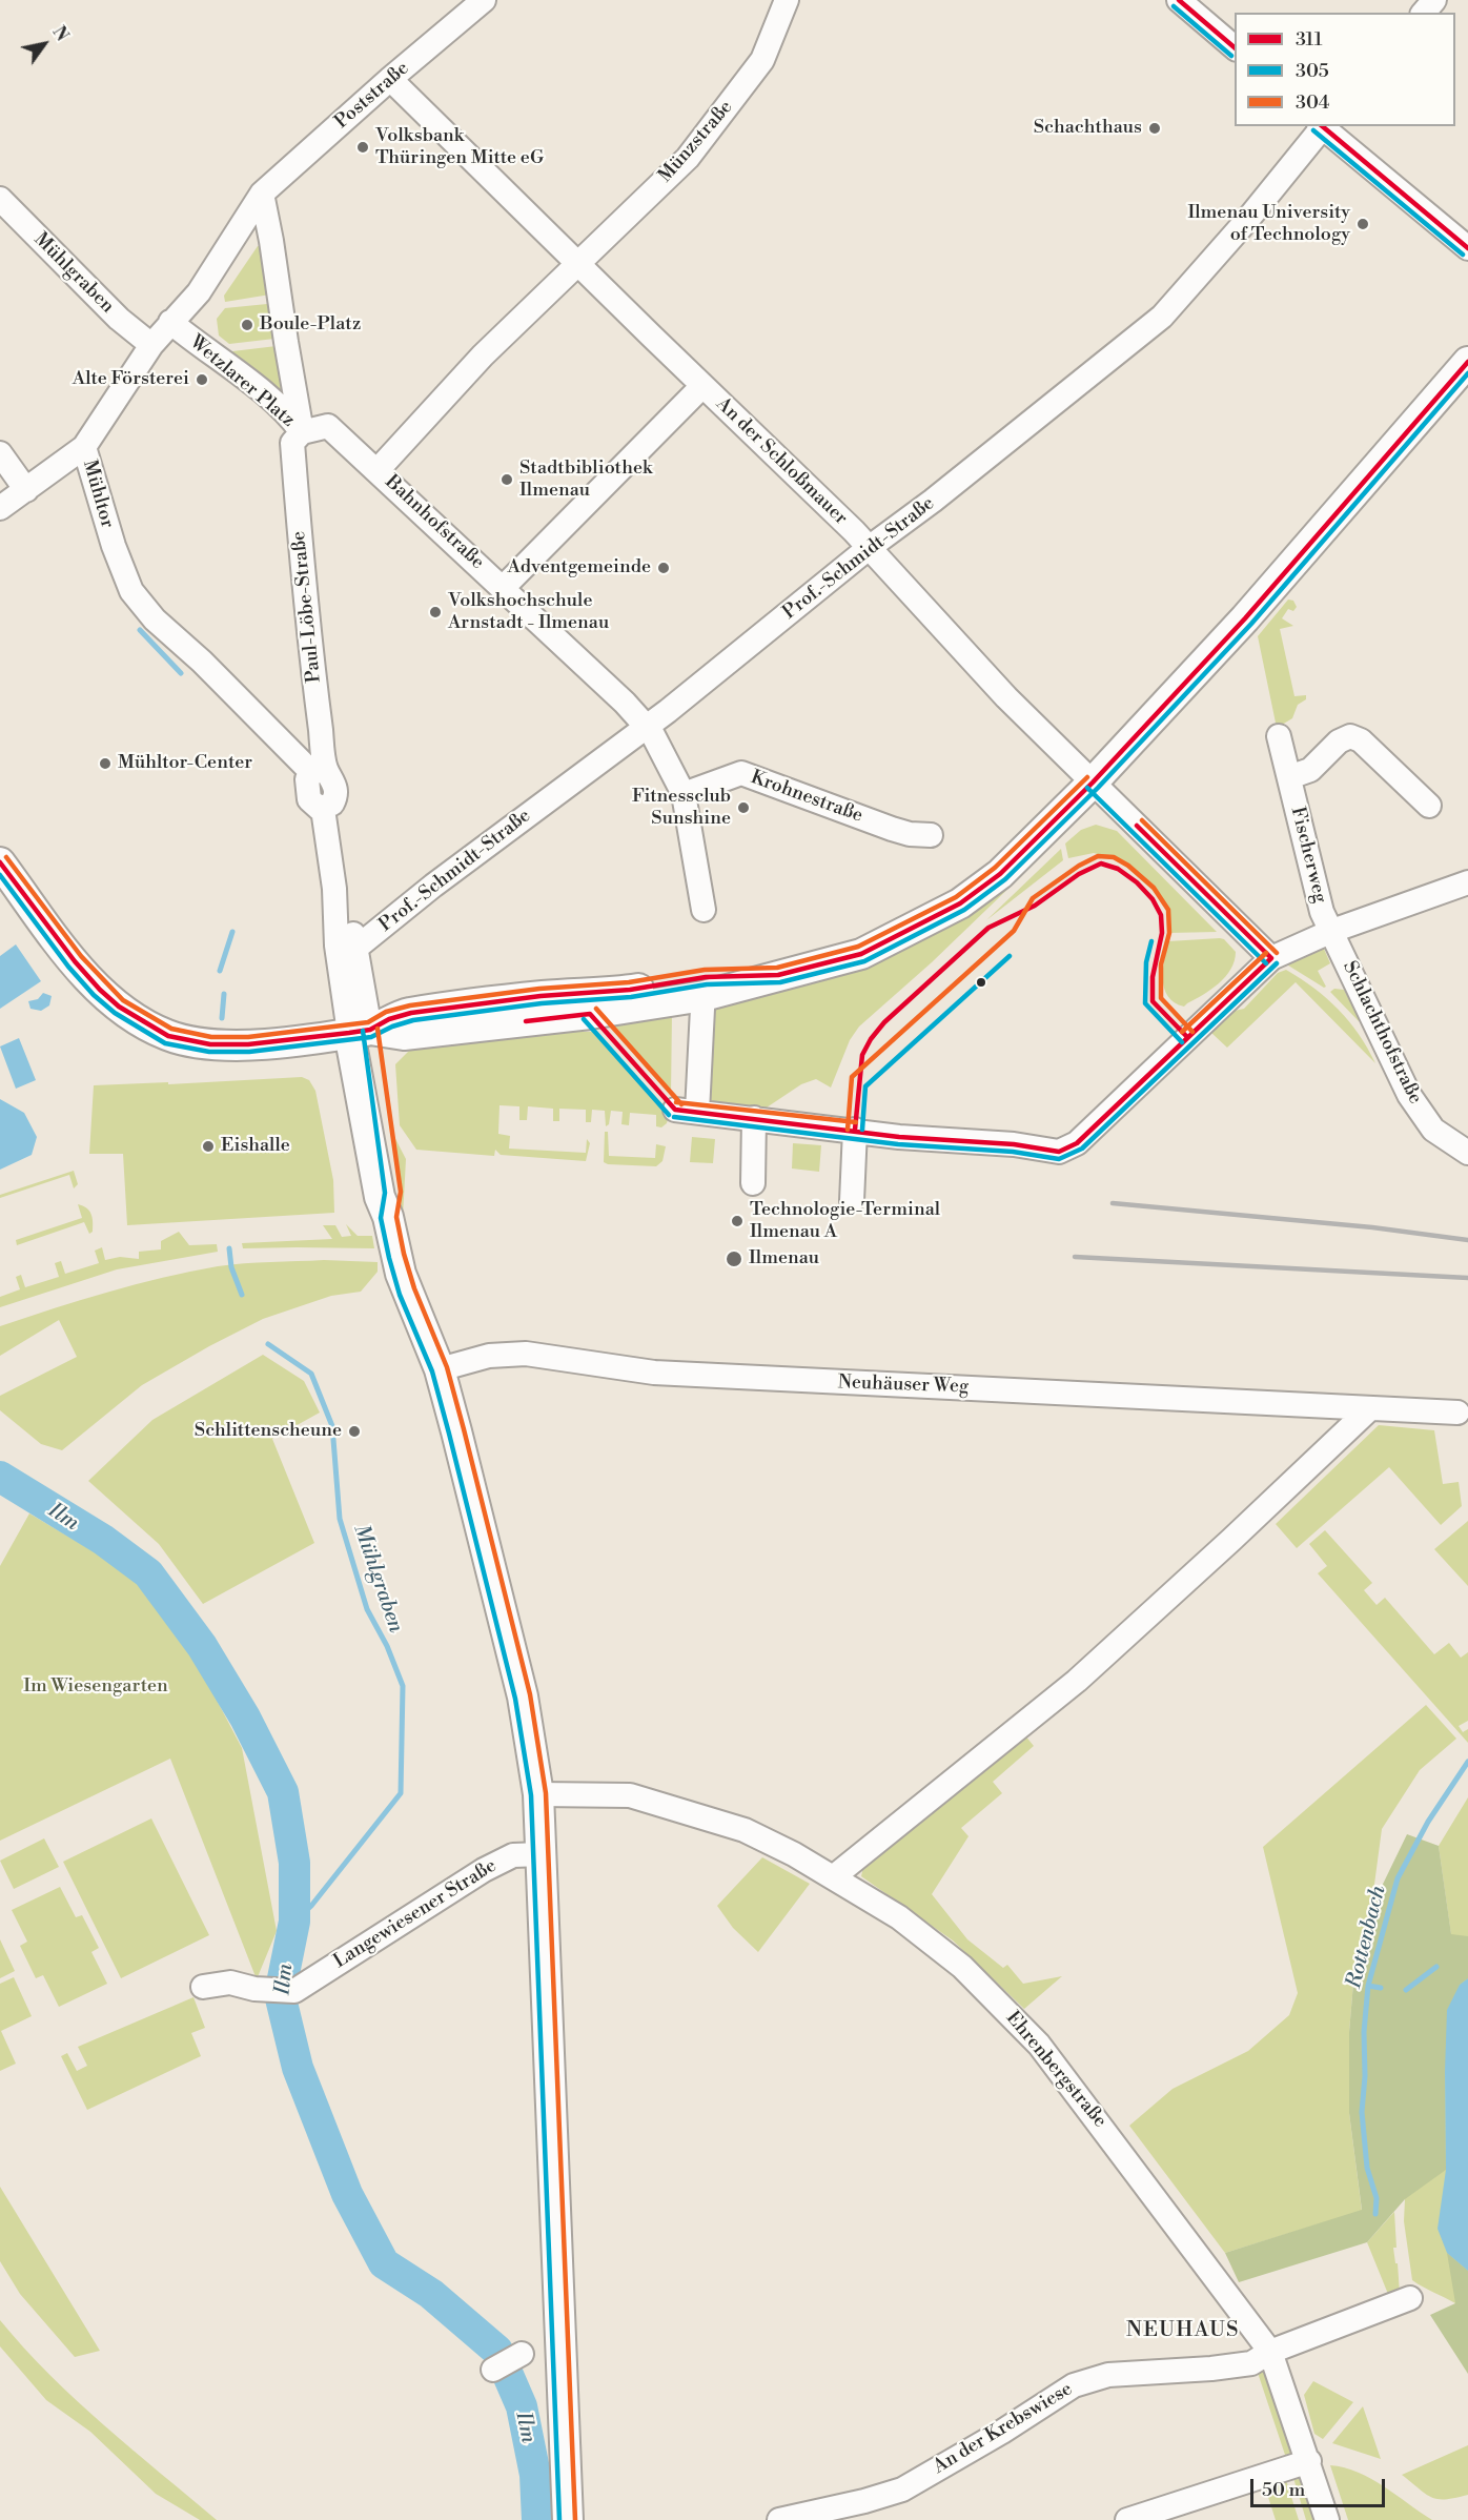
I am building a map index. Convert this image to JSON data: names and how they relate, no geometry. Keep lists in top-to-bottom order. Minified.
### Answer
{"streets":{"street":["Poststraße","Münzstraße","Mühlgraben","Wetzlarer Platz","An der Schloßmauer","Mühltor","Bahnhofstraße","Prof.-Schmidt-Straße","Paul-Löbe-Straße","Krohnestraße","Fischerweg","Schlachthofstraße","Neuhäuser Weg","Langewiesener Straße","Ehrenbergstraße","An der Krebswiese"]},"crossings":[["Poststraße","Wetzlarer Platz"],["Poststraße","An der Schloßmauer"],["Poststraße","Mühltor"],["Münzstraße","An der Schloßmauer"],["Münzstraße","Bahnhofstraße"],["Mühlgraben","Mühltor"],["Wetzlarer Platz","Mühltor"],["Wetzlarer Platz","Bahnhofstraße"],["Wetzlarer Platz","Paul-Löbe-Straße"],["An der Schloßmauer","Prof.-Schmidt-Straße"],["Mühltor","Paul-Löbe-Straße"],["Bahnhofstraße","Prof.-Schmidt-Straße"],["Bahnhofstraße","Paul-Löbe-Straße"],["Bahnhofstraße","Krohnestraße"],["Prof.-Schmidt-Straße","Paul-Löbe-Straße"],["Fischerweg","Schlachthofstraße"],["Ehrenbergstraße","An der Krebswiese"]],"districts":["NEUHAUS"],"water":["Ilm","Mühlgraben","Rottenbach"],"parks":["Im Wiesengarten"],"places":["Schachthaus","Volksbank Thüringen Mitte eG","Ilmenau University of Technology","Boule-Platz","Alte Försterei","Stadtbibliothek Ilmenau","Adventgemeinde","Volkshochschule Arnstadt - Ilmenau","Mühltor-Center","Fitnessclub Sunshine","Eishalle","Technologie-Terminal Ilmenau A","Ilmenau","Schlittenscheune"],"lines":["transit line 311","transit line 305","transit line 304"],"legend":["311","305","304"],"scale_bar":"50 m","north":"top right"}
